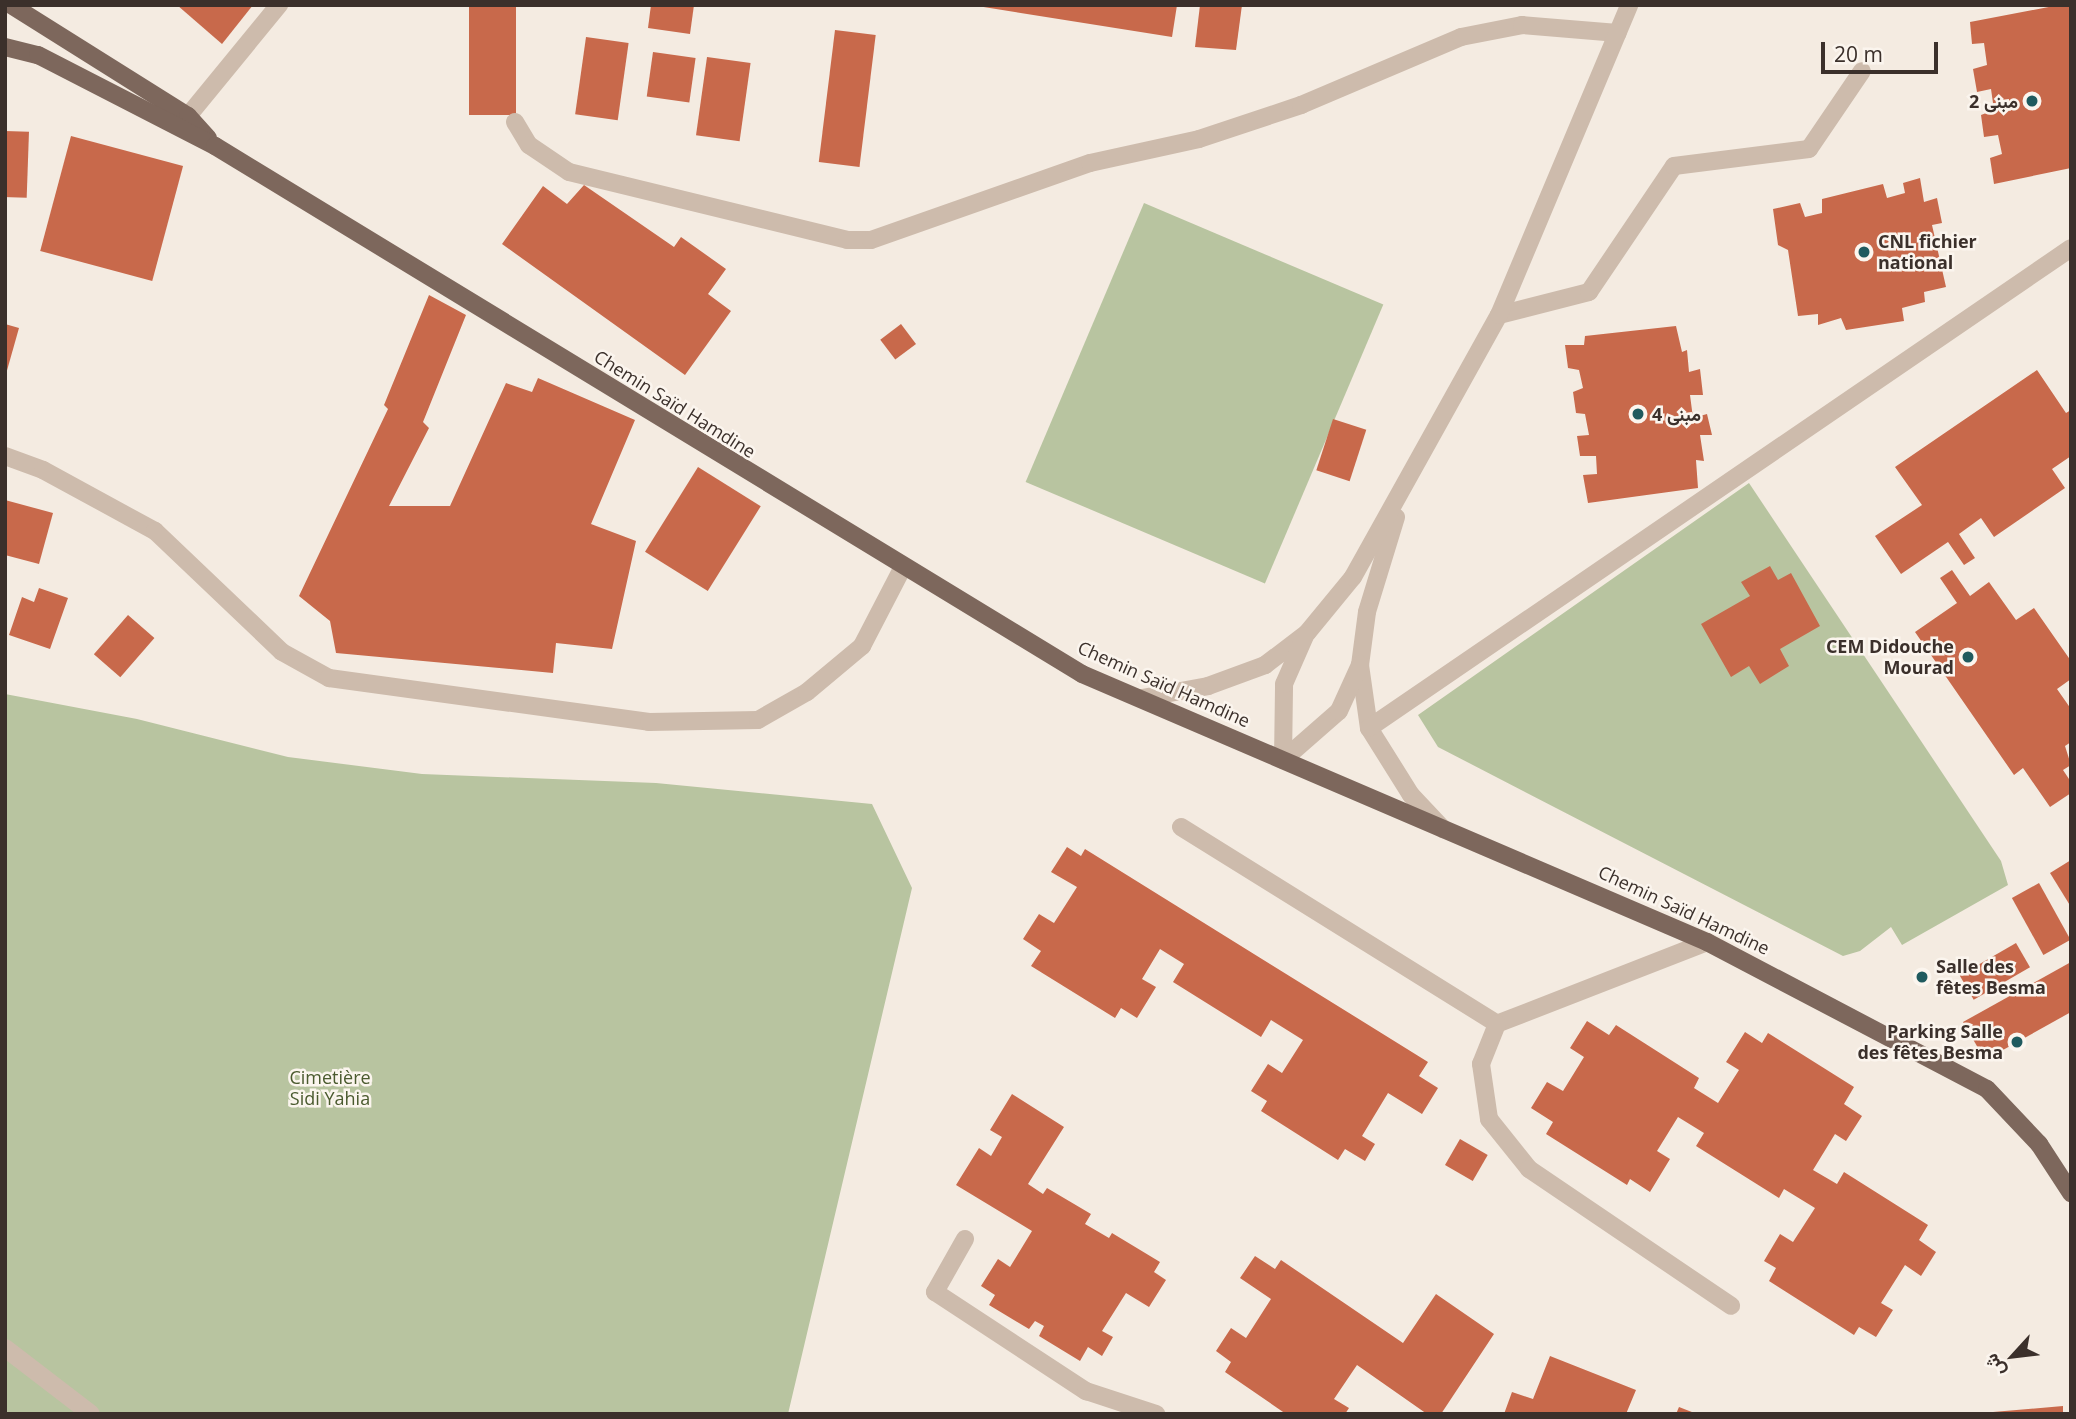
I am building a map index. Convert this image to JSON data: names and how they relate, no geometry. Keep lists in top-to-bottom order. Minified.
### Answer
{"streets":{"main road":["Chemin Saïd Hamdine"]},"parks":["Cimetière Sidi Yahia"],"places":["مبنى 2","CNL fichier national","مبنى 4","CEM Didouche Mourad","Salle des fêtes Besma","Parking Salle des fêtes Besma"],"scale_bar":"20 m","north":"bottom left"}
